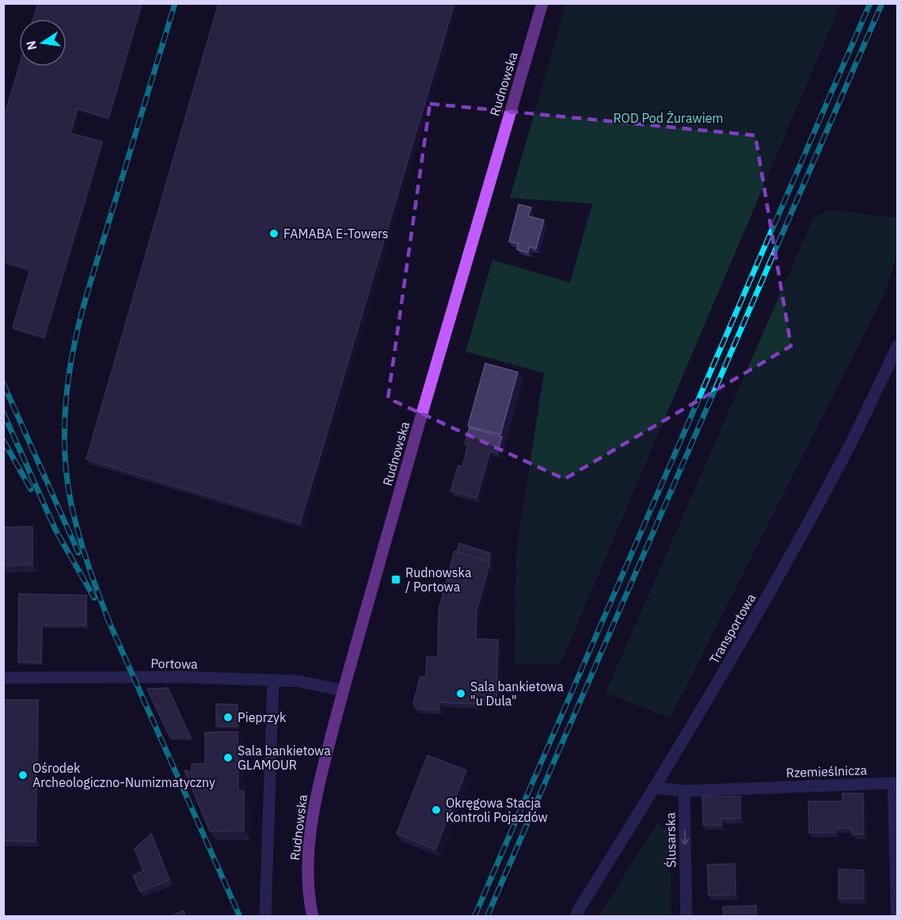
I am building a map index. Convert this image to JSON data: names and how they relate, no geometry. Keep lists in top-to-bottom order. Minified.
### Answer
{"streets":{"main road":["Rudnowska"],"street":["Transportowa","Portowa","Rzemieślnicza","Ślusarska"]},"crossings":[["Rudnowska","Portowa"],["Rzemieślnicza","Ślusarska"]],"one_way":["Ślusarska"],"parks":["ROD Pod Żurawiem"],"places":{"other":["FAMABA E-Towers","Sala bankietowa \"u Dula\"","Pieprzyk","Sala bankietowa GLAMOUR","Ośrodek Archeologiczno-Numizmatyczny","Okręgowa Stacja Kontroli Pojazdów"],"transit":["Rudnowska / Portowa"]},"north":"left"}
